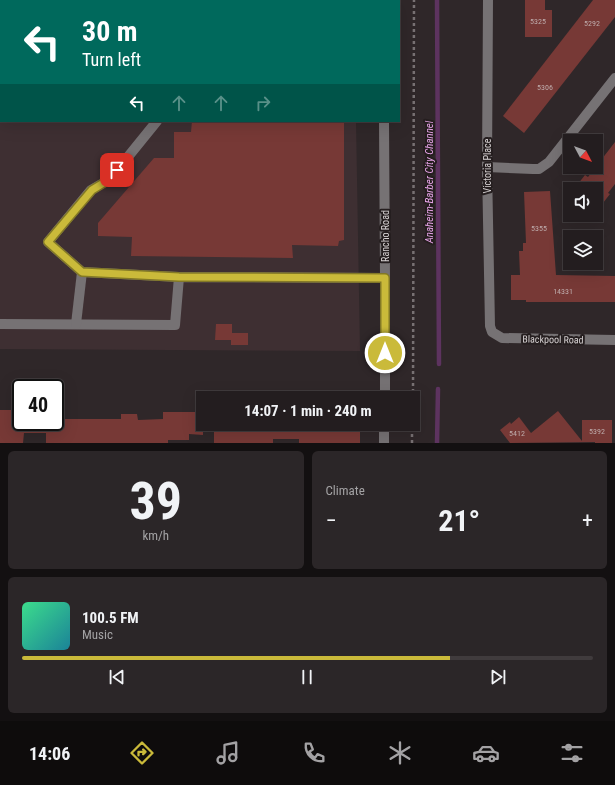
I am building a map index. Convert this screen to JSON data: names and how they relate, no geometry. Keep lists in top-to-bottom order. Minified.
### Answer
{"streets":{"street":["Victoria Place","Rancho Road","Blackpool Road"]},"crossings":[["Victoria Place","Blackpool Road"]],"water":["Anaheim-Barber City Channel"],"house_numbers":["5325","5292","5306","5355","14331","5392","5412"],"north":"bottom right","page":{"turn":["30 m","Turn left"],"limit":"40","trip":"14:07 · 1 min · 240 m","tile":[["39","km/h"],"Climate"],"heat":["−","21°","+"],"song":["100.5 FM","Music"],"tabs":"14:06"}}
